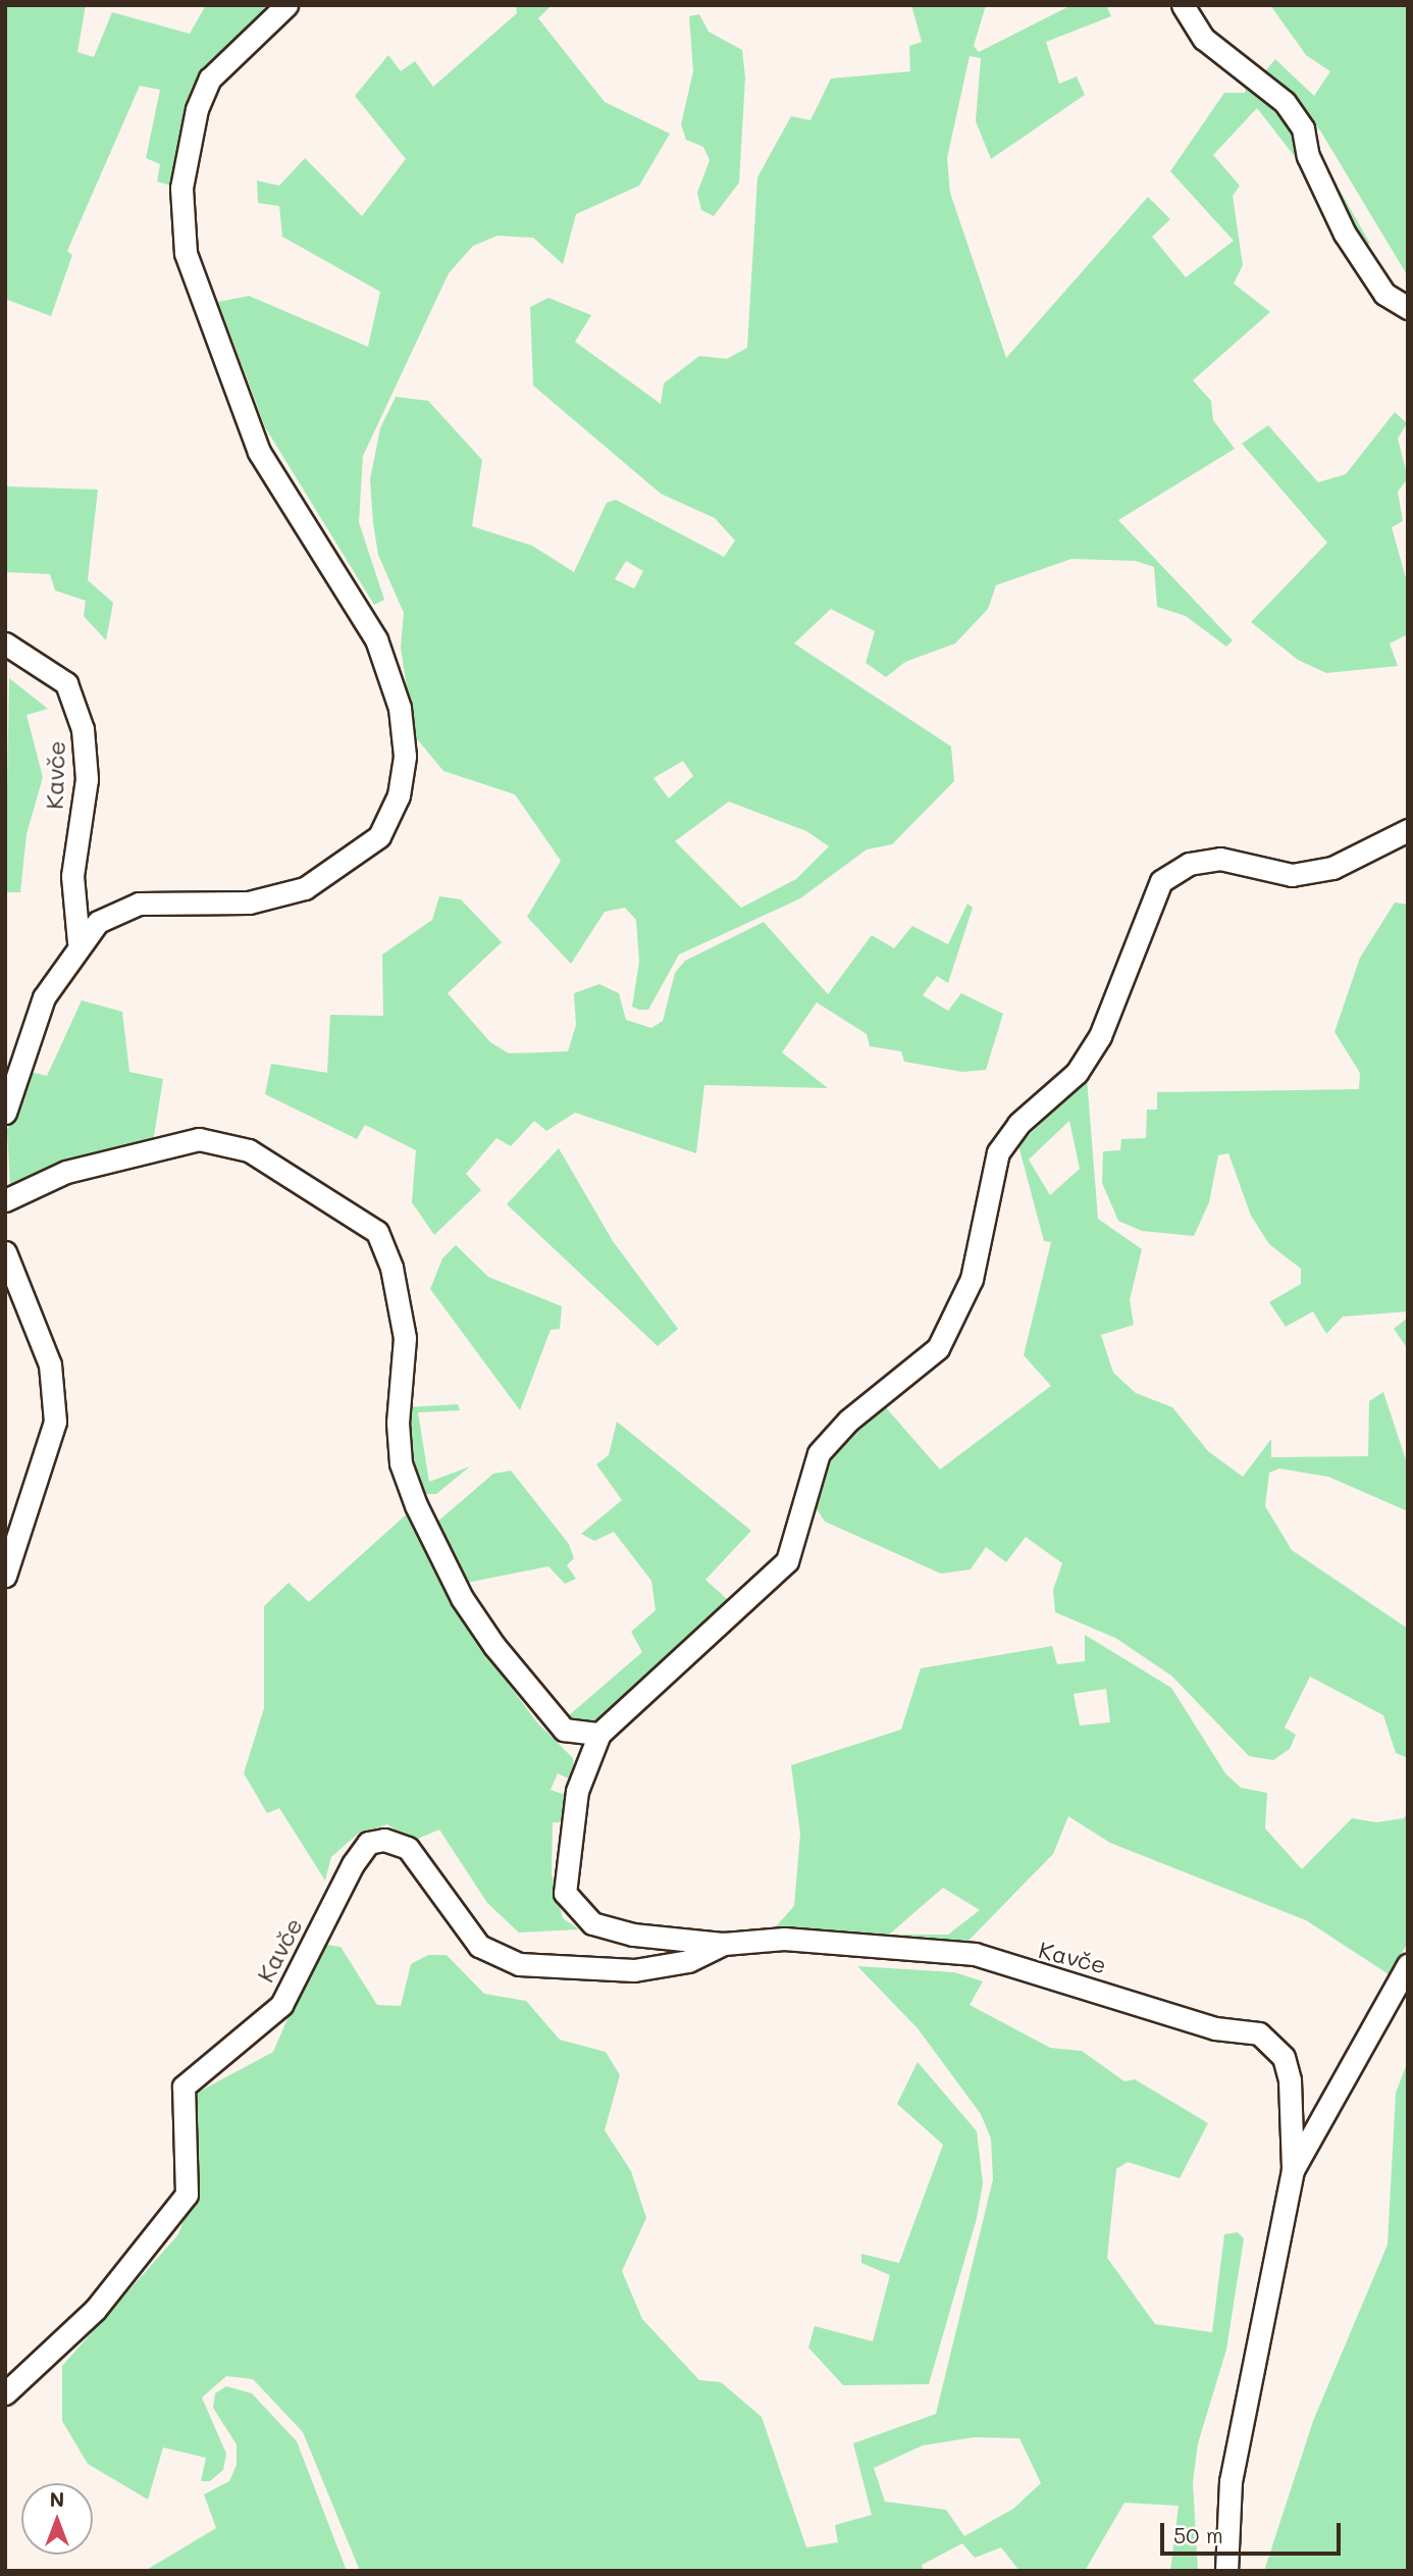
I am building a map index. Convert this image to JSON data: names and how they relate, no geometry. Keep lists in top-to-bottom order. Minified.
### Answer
{"streets":{"street":["Kavče"]},"scale_bar":"50 m","north":"top"}
